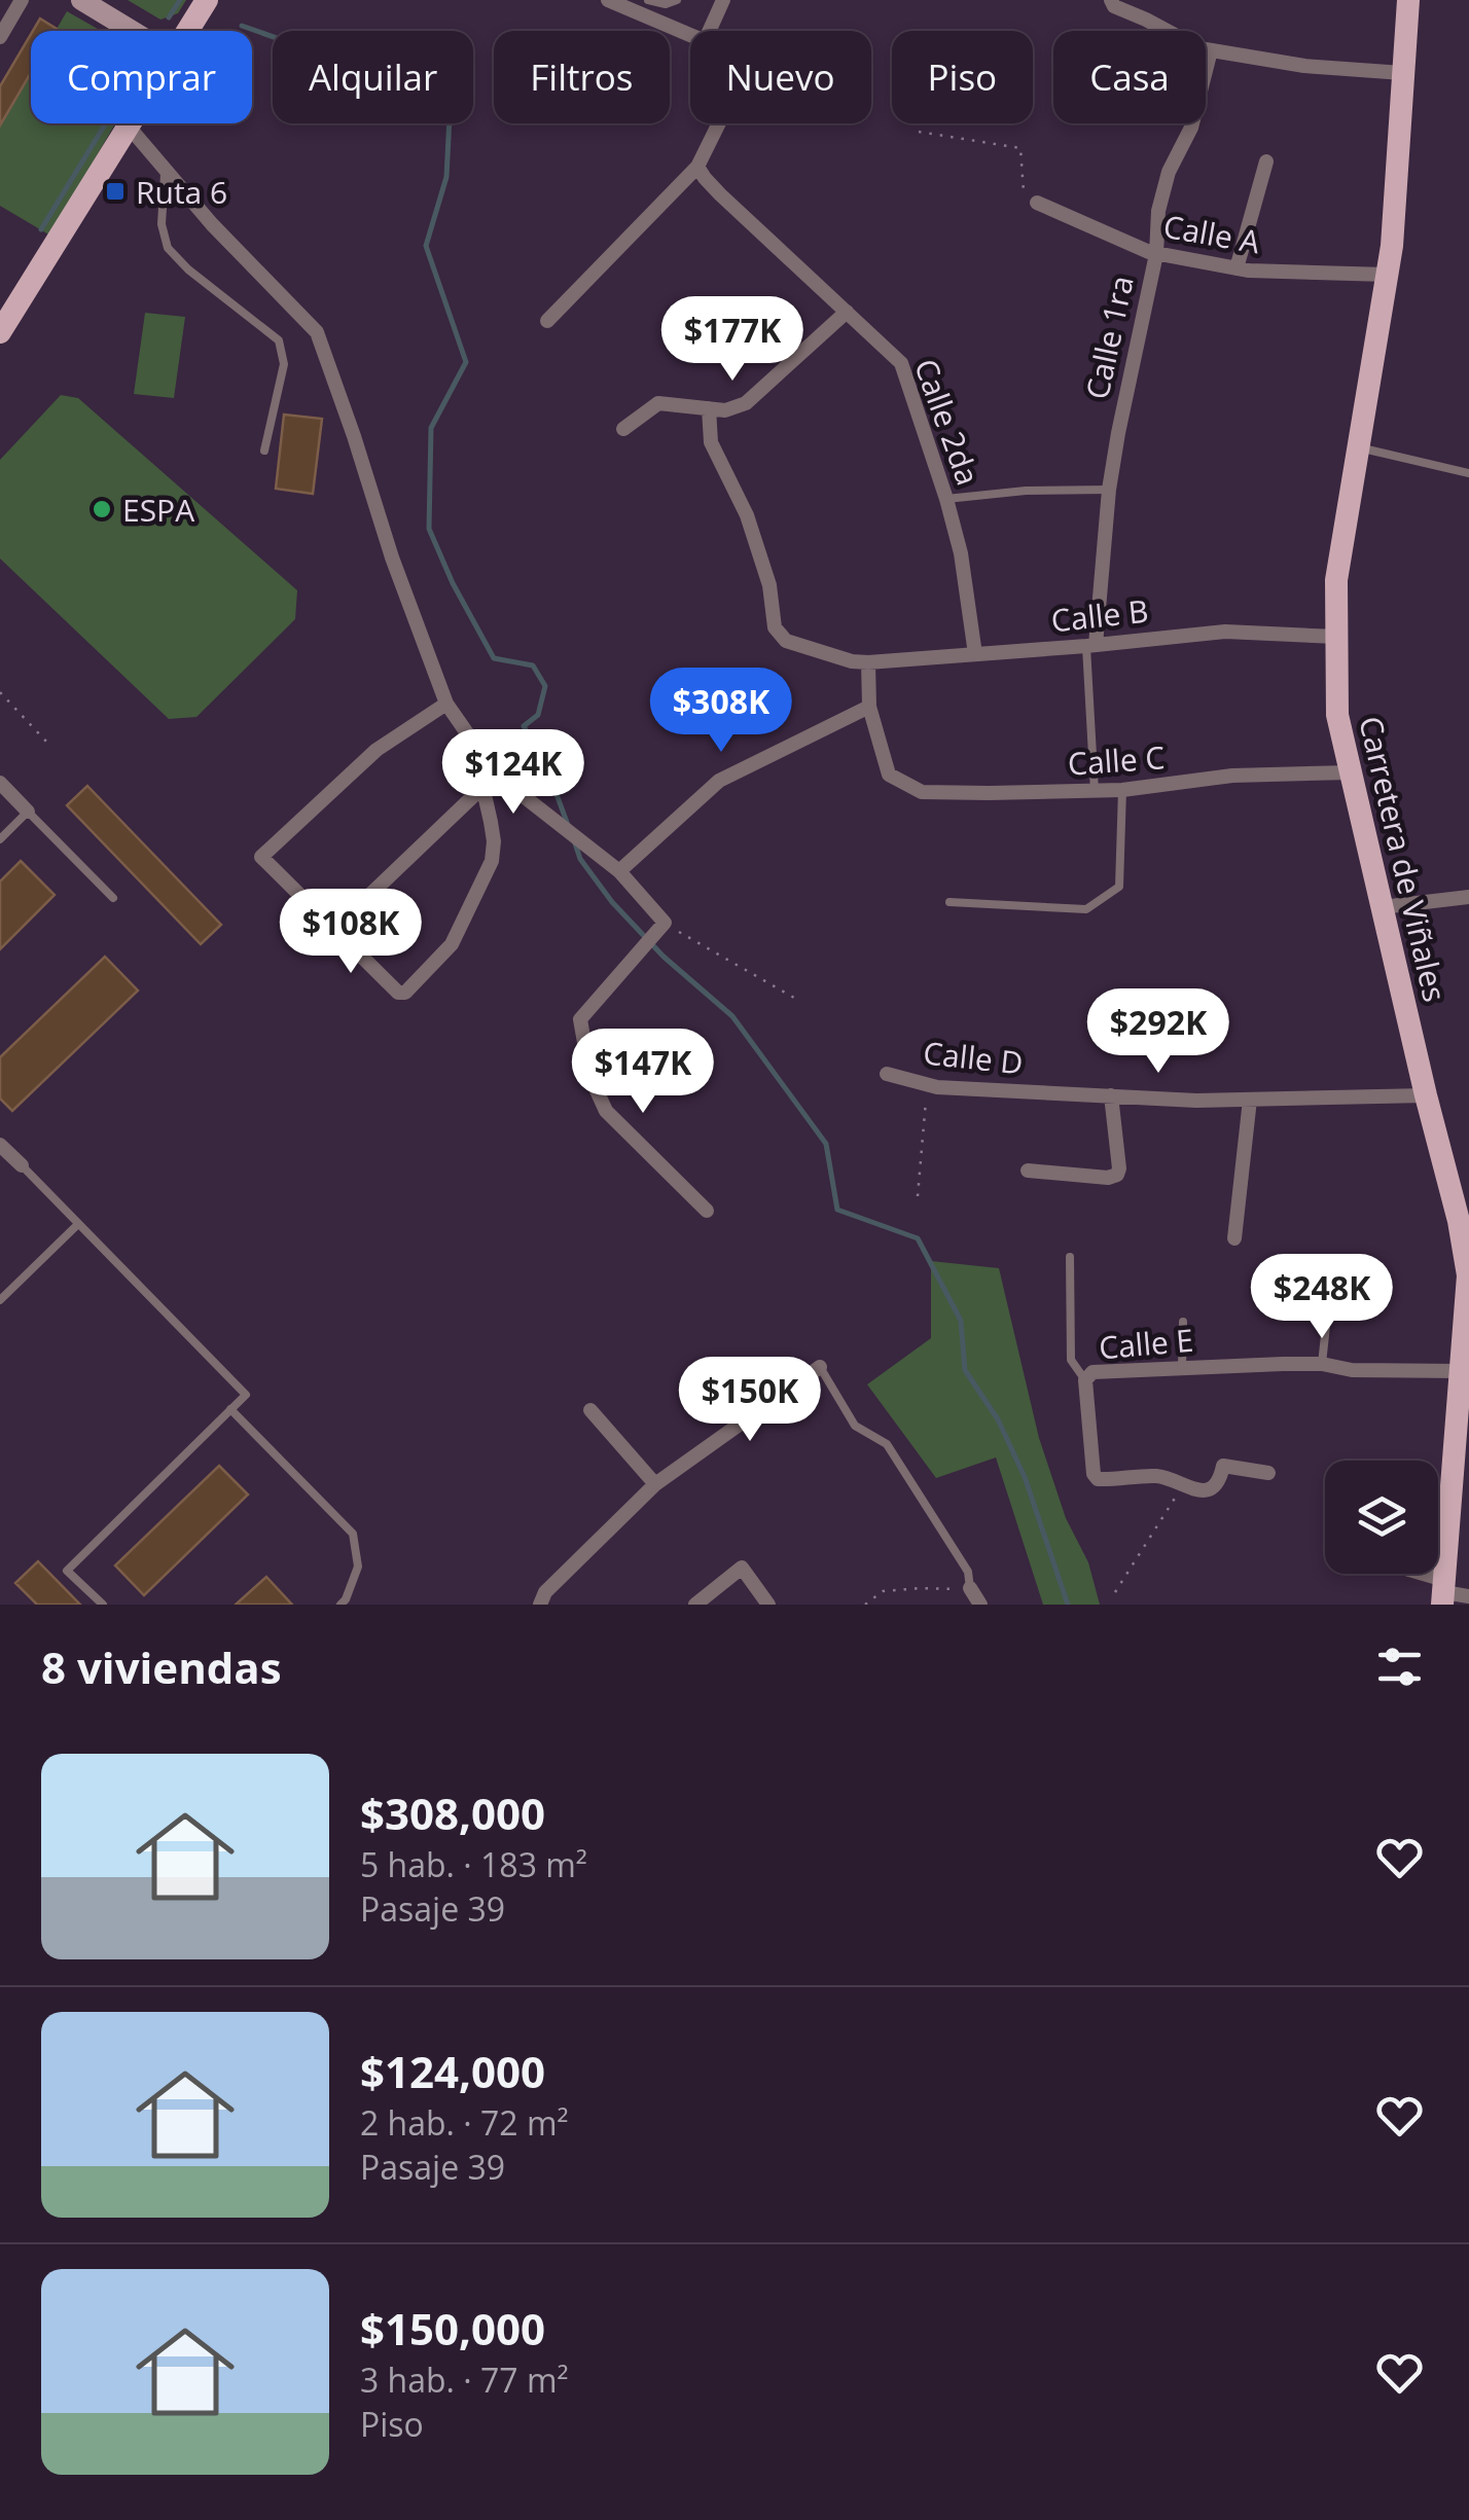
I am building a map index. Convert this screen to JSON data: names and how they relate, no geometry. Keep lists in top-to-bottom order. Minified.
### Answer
{"streets":{"main road":["Carretera de Viñales"],"street":["Calle A","Calle 1ra","Calle 2da","Calle B","Calle C","Calle D","Calle E"]},"crossings":[["Calle A","Calle 1ra"],["Calle A","Carretera de Viñales"],["Calle 1ra","Calle B"],["Calle 2da","Calle B"],["Calle B","Carretera de Viñales"],["Calle C","Carretera de Viñales"],["Carretera de Viñales","Calle D"],["Carretera de Viñales","Calle E"]],"places":{"transit":["Ruta 6"],"other":["ESPA"]},"page":{"chip":["Comprar","Alquilar","Filtros","Nuevo","Piso","Casa"],"price":["$177K","$308K","$124K","$108K","$292K","$147K","$248K","$150K"],"heading":"8 viviendas","list":[{"name":"$308,000","note":"5 hab. · 183 m² · Pasaje 39"},{"name":"$124,000","note":"2 hab. · 72 m² · Pasaje 39"},{"name":"$150,000","note":"3 hab. · 77 m² · Piso"}]}}
